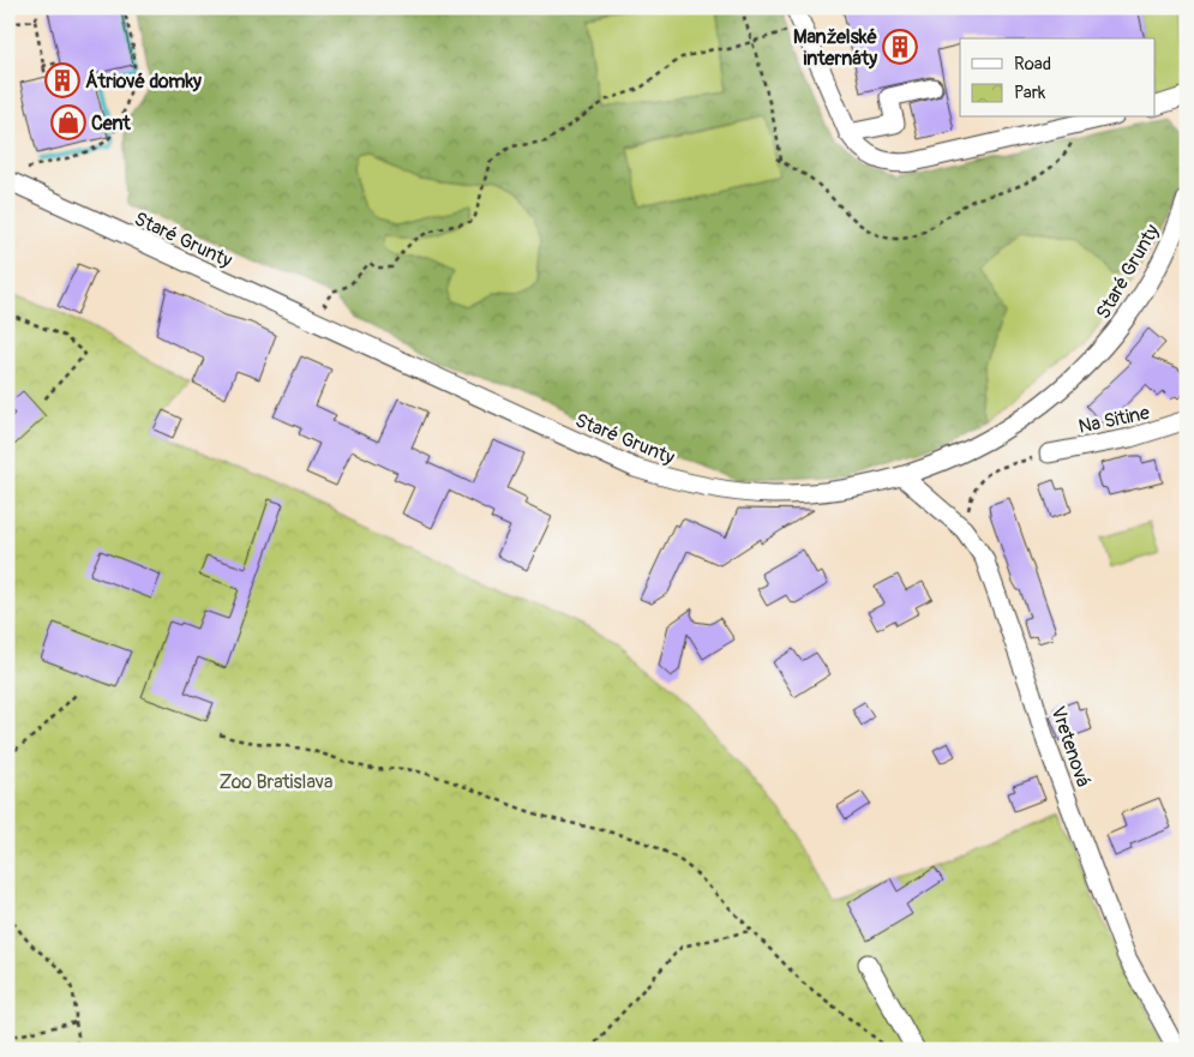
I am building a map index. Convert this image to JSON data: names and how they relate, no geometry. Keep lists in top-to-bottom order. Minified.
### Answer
{"streets":{"street":["Staré Grunty","Na Sitine","Vretenová"]},"crossings":[["Staré Grunty","Vretenová"]],"parks":["Zoo Bratislava"],"places":{"building":["Manželské internáty","Átriové domky"],"shop":["Cent"]},"legend":["Road","Park"]}
